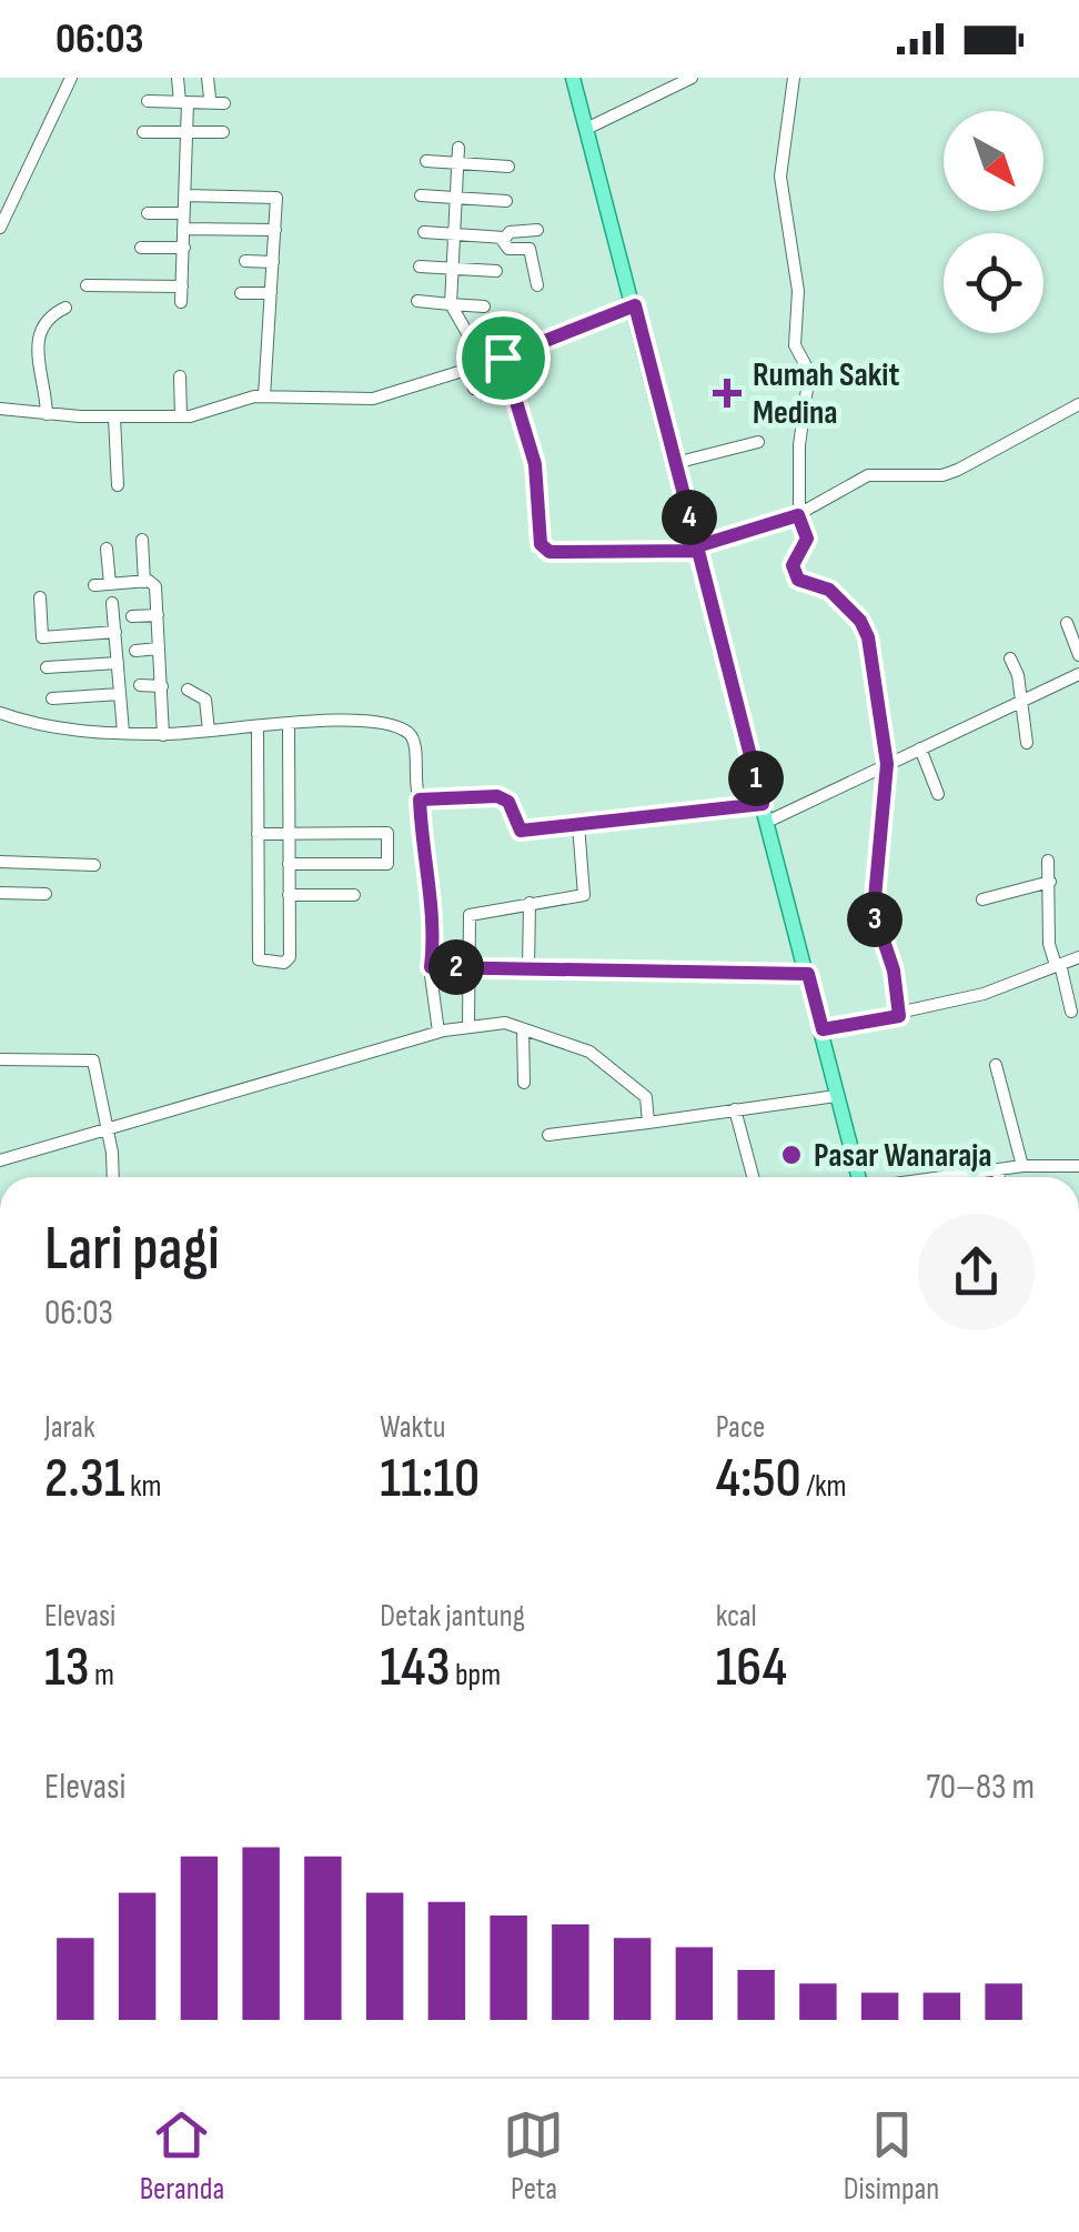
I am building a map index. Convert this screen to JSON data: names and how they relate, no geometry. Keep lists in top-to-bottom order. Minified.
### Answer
{"places":{"health":["Rumah Sakit Medina"],"other":["Pasar Wanaraja"]},"north":"bottom right","page":{"status":"06:03","pins":["4","1","3","2"],"heading":["Lari pagi","06:03"],"stats":[["Jarak","2.31 km"],["Waktu","11:10"],["Pace","4:50 /km"],["Elevasi","13 m"],["Detak jantung","143 bpm"],["kcal","164"]],"chart":["Elevasi","70–83 m"],"tabs":["Beranda","Peta","Disimpan"]}}
